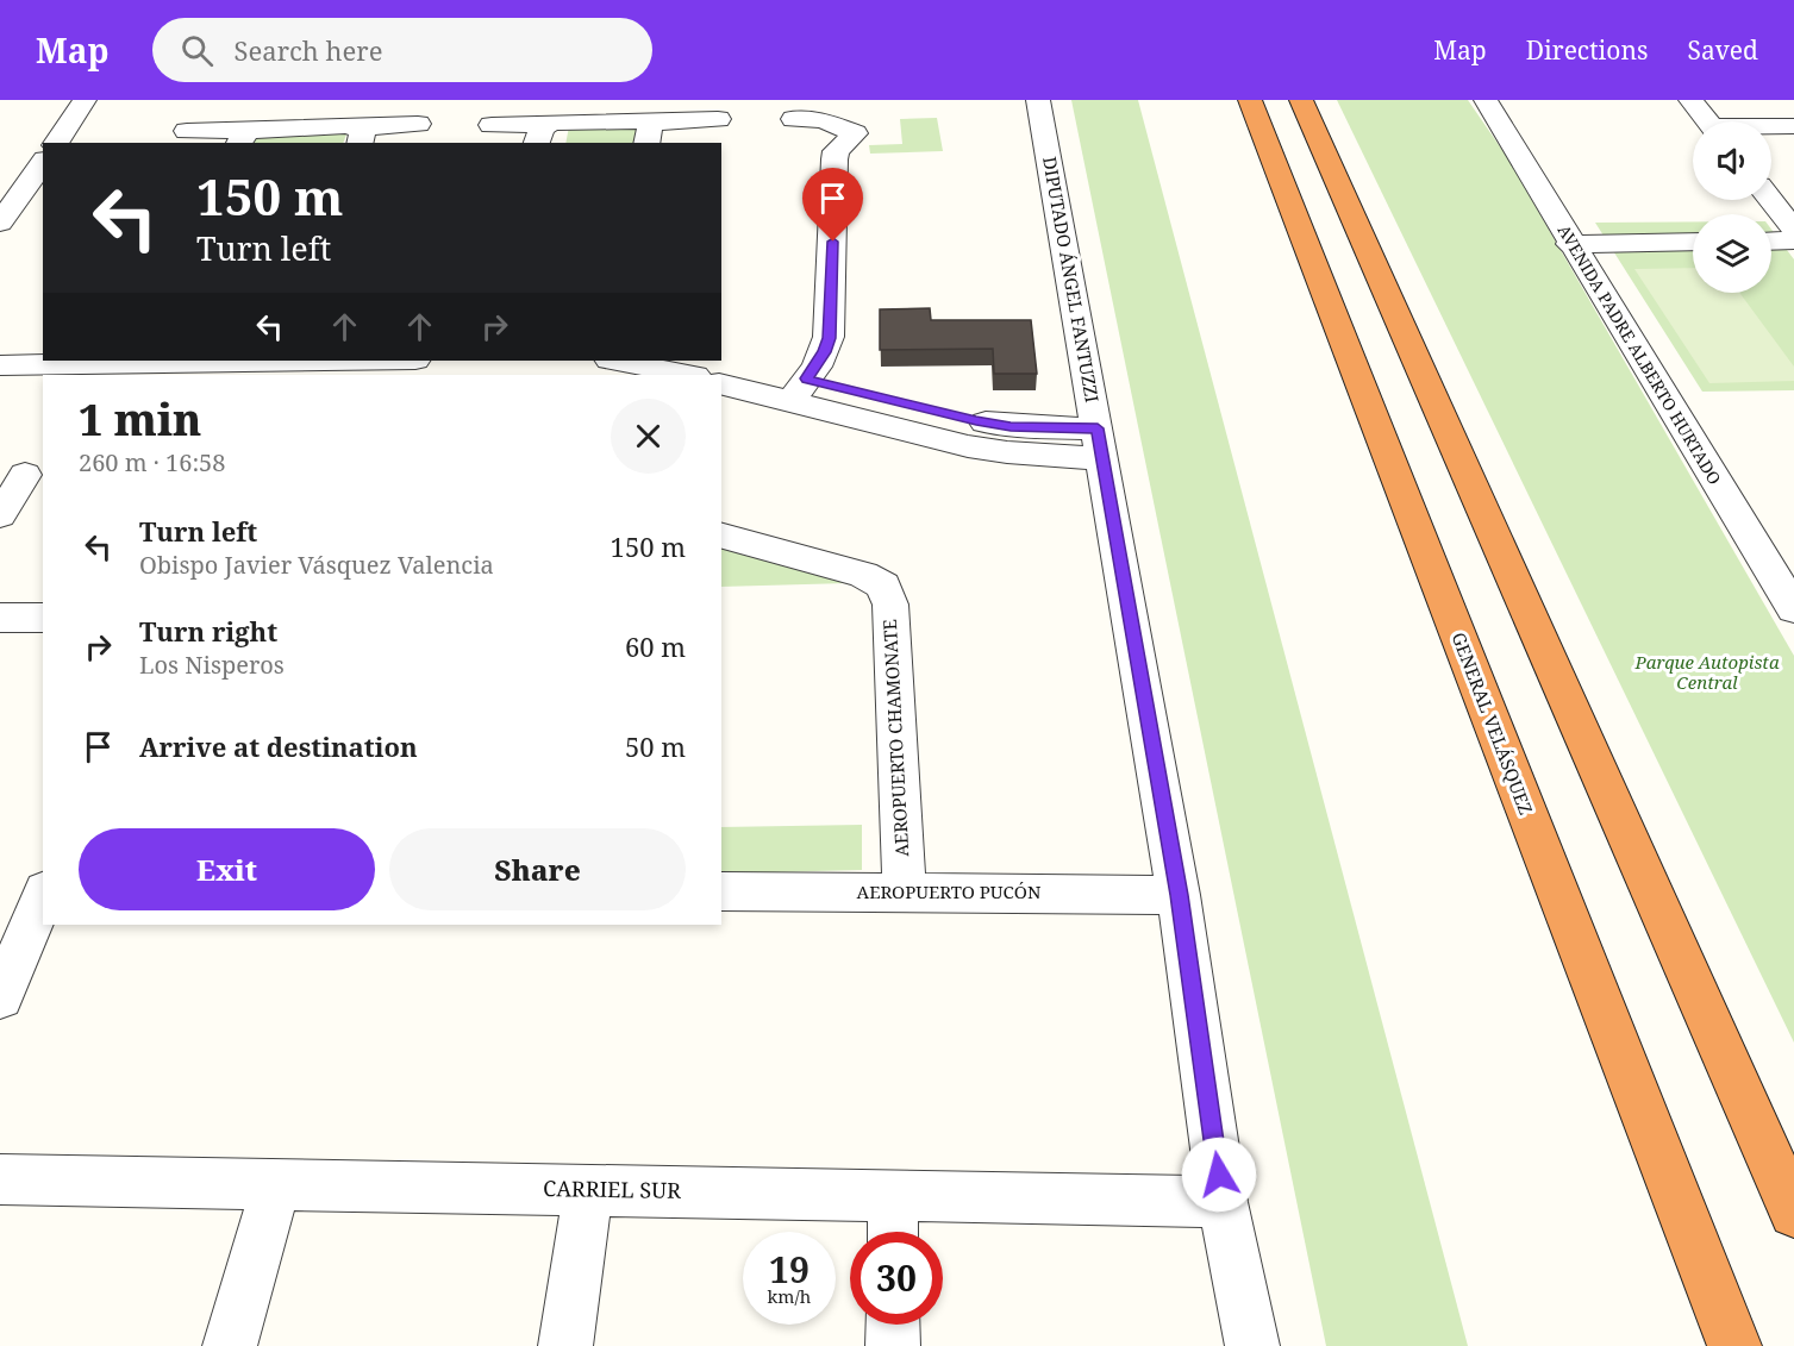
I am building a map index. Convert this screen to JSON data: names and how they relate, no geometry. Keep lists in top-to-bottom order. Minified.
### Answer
{"streets":{"highway":["GENERAL VELÁSQUEZ"],"street":["DIPUTADO ÁNGEL FANTUZZI","AVENIDA PADRE ALBERTO HURTADO","AEROPUERTO CHAMONATE","AEROPUERTO PUCÓN","CARRIEL SUR"]},"crossings":[["DIPUTADO ÁNGEL FANTUZZI","AEROPUERTO PUCÓN"],["DIPUTADO ÁNGEL FANTUZZI","CARRIEL SUR"],["AEROPUERTO CHAMONATE","AEROPUERTO PUCÓN"]],"parks":["Parque Autopista Central"],"page":{"header":"Map","search":"Search here","nav":["Map","Directions","Saved"],"turn":["150 m","Turn left"],"heading":["1 min","260 m · 16:58"],"list":[{"name":"Turn left","note":"Obispo Javier Vásquez Valencia","value":"150 m"},{"name":"Turn right","note":"Los Nisperos","value":"60 m"},{"name":"Arrive at destination","value":"50 m"}],"buttons":["Exit","Share"],"speed":"19 km/h","limit":"30"}}
